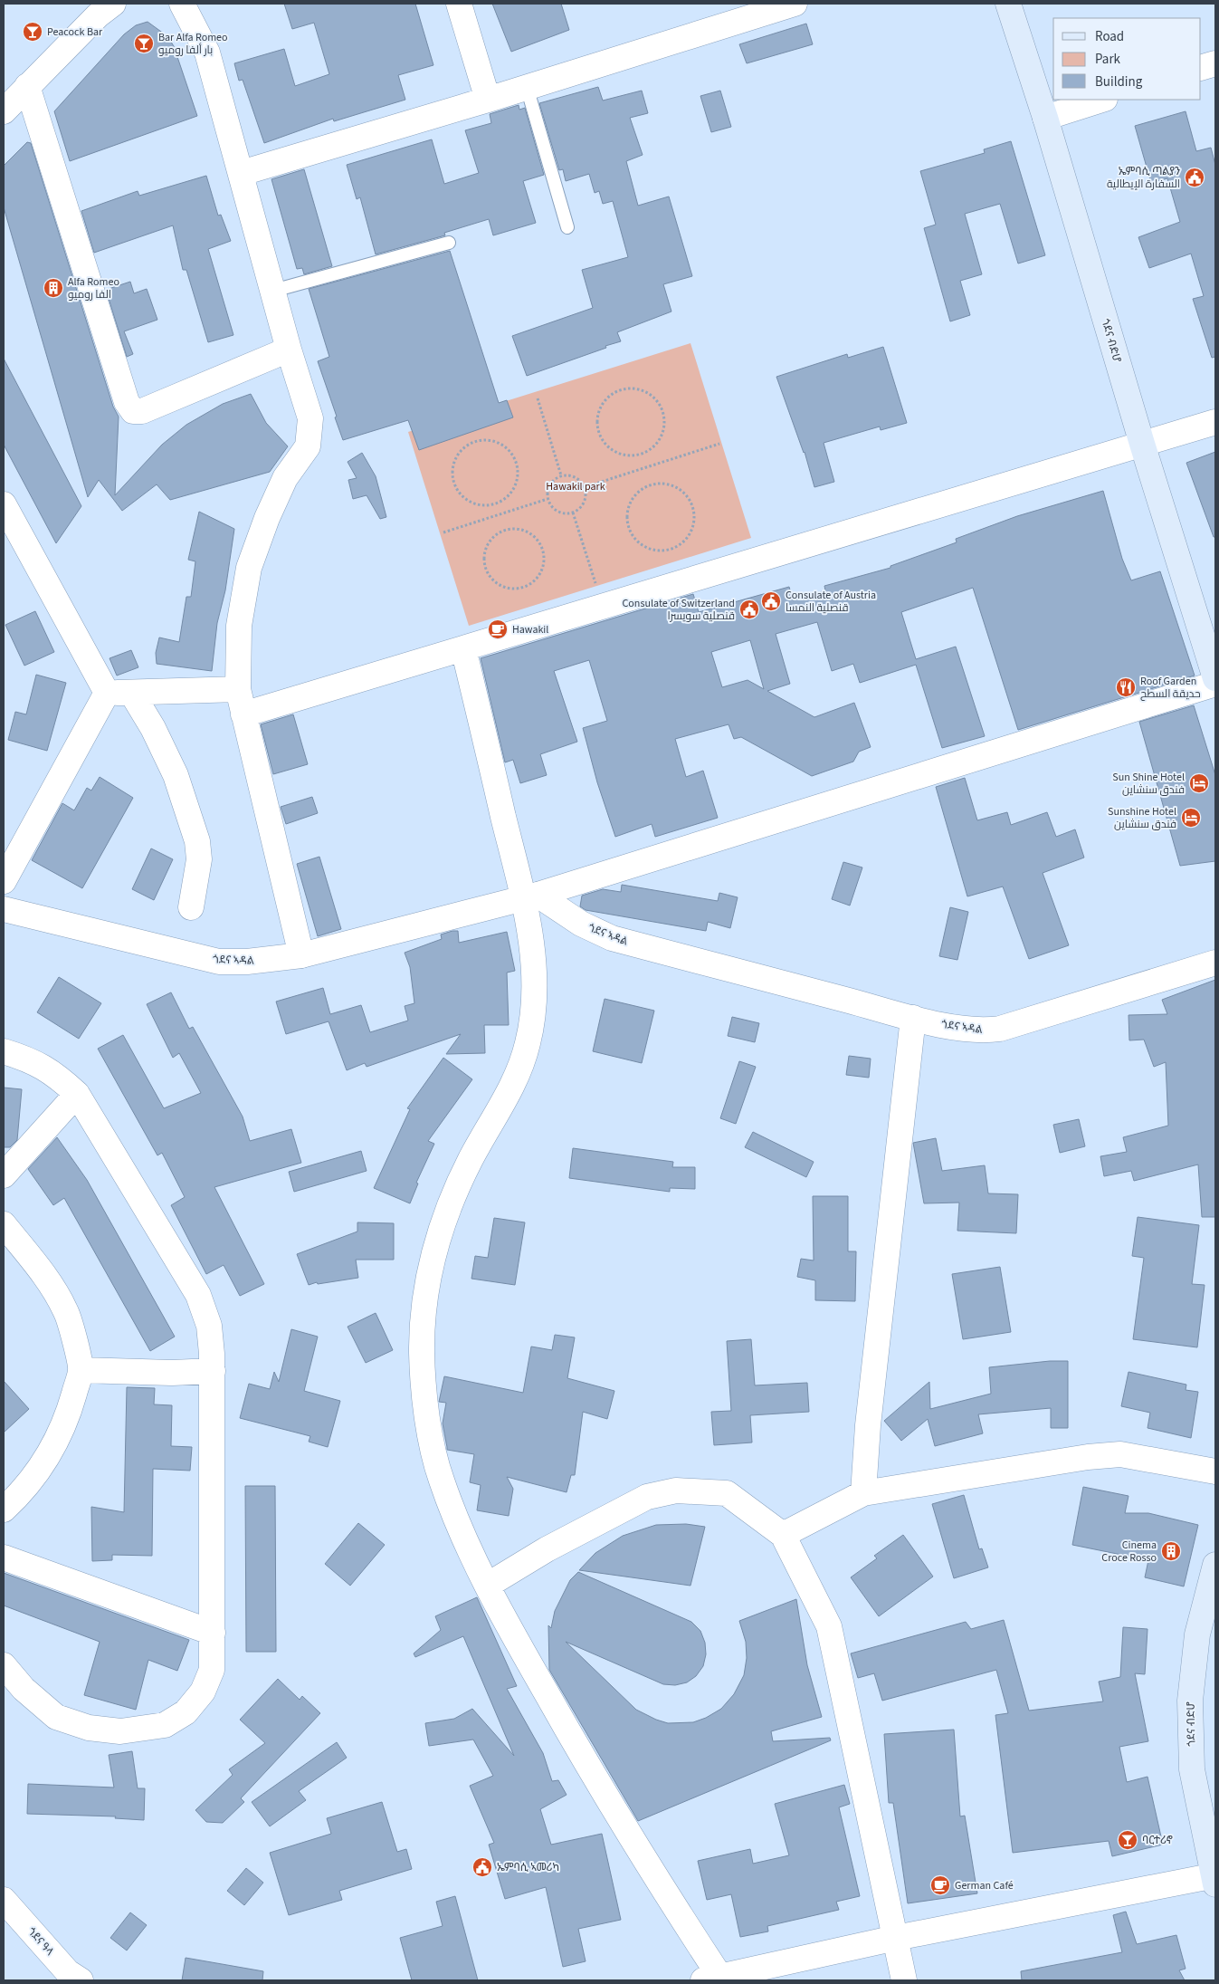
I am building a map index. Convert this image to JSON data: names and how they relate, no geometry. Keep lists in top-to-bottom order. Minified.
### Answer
{"streets":{"main road":["ጎደና ብድሆ"],"street":["ጎደና ኣዳል","ጎደና ዓላ"]},"parks":["Hawakil park"],"places":{"bar":["Peacock Bar","Bar Alfa Romeo بار ألفا روميو","ባርተሪኖ"],"public building":["ኤምባሲ ጣልያን السفارة الإيطالية","Consulate of Austria قنصلية النمسا","Consulate of Switzerland قنصلية سويسرا","ኤምባሲ ኣመሪካ"],"building":["Alfa Romeo الفا روميو","Cinema Croce Rosso"],"cafe":["Hawakil","German Café"],"restaurant":["Roof Garden حديقة السطح"],"hotel":["Sun Shine Hotel فندق سنشاين","Sunshine Hotel فندق سنشاين"]},"legend":["Road","Park","Building"]}
